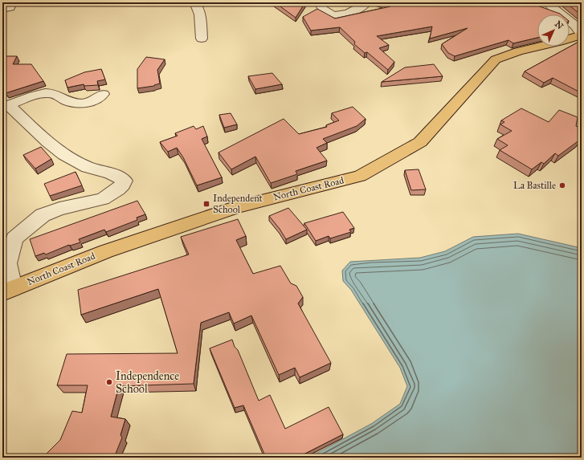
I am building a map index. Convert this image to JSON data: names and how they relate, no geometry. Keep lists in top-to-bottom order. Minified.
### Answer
{"streets":{"main road":["North Coast Road"]},"places":{"other":["La Bastille","Independence School"],"transit":["Independent School"]},"north":"top right"}
